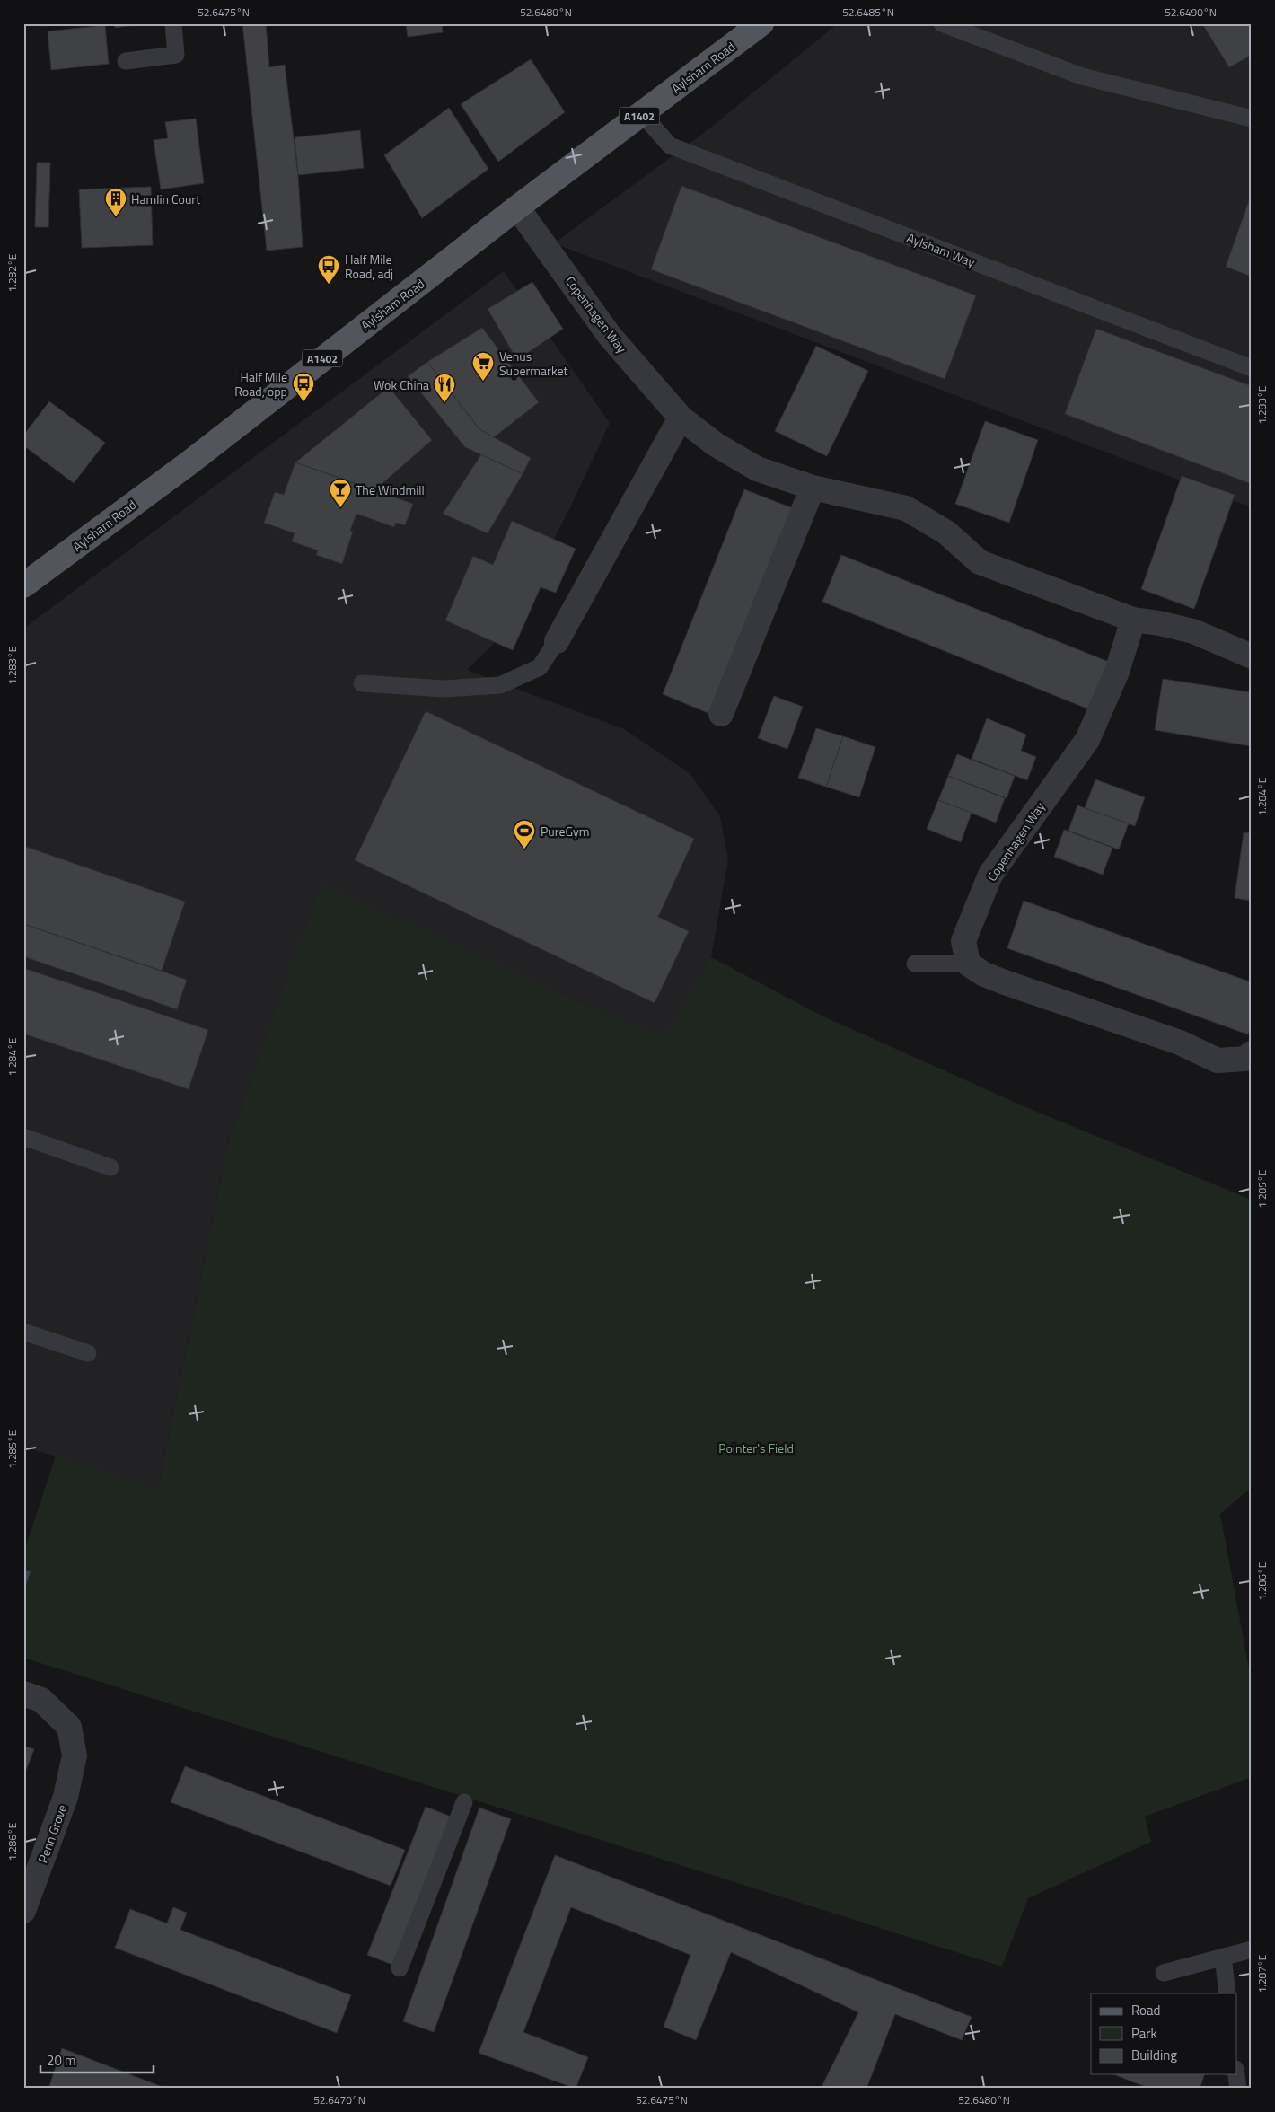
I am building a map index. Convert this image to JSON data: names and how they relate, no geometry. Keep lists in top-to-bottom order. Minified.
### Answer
{"streets":{"main road":["Aylsham Road","A1402"],"street":["Copenhagen Way","Penn Grove"],"lane":["Aylsham Way"]},"crossings":[["Aylsham Road","Aylsham Way"],["Aylsham Road","Copenhagen Way"]],"parks":["Pointer's Field"],"places":{"building":["Hamlin Court"],"bus stop":["Half Mile Road, adj","Half Mile Road, opp"],"supermarket":["Venus Supermarket"],"restaurant":["Wok China"],"bar":["The Windmill"],"sports":["PureGym"]},"legend":["Road","Park","Building"],"scale_bar":"20 m","coordinates":["52.6475°N","52.6480°N","52.6485°N","52.6490°N","1.282°E","1.283°E","1.284°E","1.285°E","1.286°E","1.287°E","52.6470°N"]}
